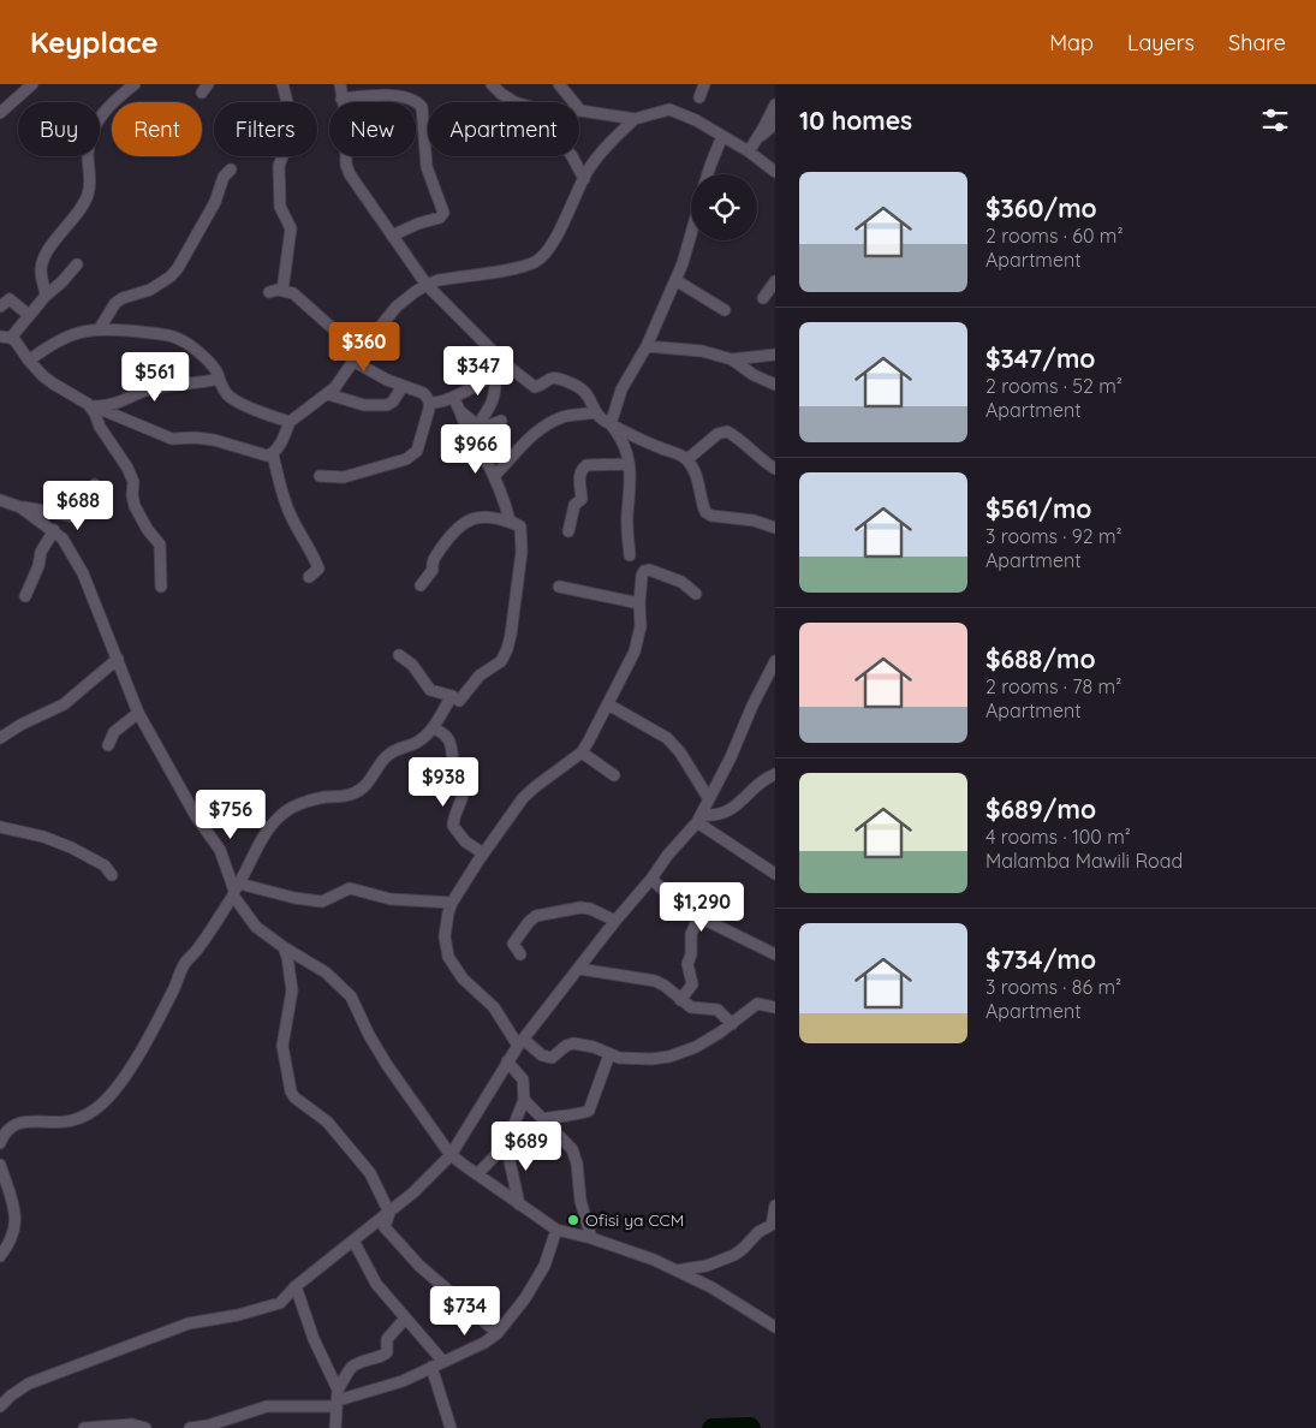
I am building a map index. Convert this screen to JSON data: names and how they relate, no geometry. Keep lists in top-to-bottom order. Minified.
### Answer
{"places":["Ofisi ya CCM"],"page":{"header":"Keyplace","nav":["Map","Layers","Share"],"heading":"10 homes","chip":["Buy","Rent","Filters","New","Apartment"],"list":[{"name":"$360/mo","note":"2 rooms · 60 m² · Apartment"},{"name":"$347/mo","note":"2 rooms · 52 m² · Apartment"},{"name":"$561/mo","note":"3 rooms · 92 m² · Apartment"},{"name":"$688/mo","note":"2 rooms · 78 m² · Apartment"},{"name":"$689/mo","note":"4 rooms · 100 m² · Malamba Mawili Road"},{"name":"$734/mo","note":"3 rooms · 86 m² · Apartment"}],"price":["$360","$347","$561","$966","$688","$938","$756","$1,290","$689","$734"]}}
